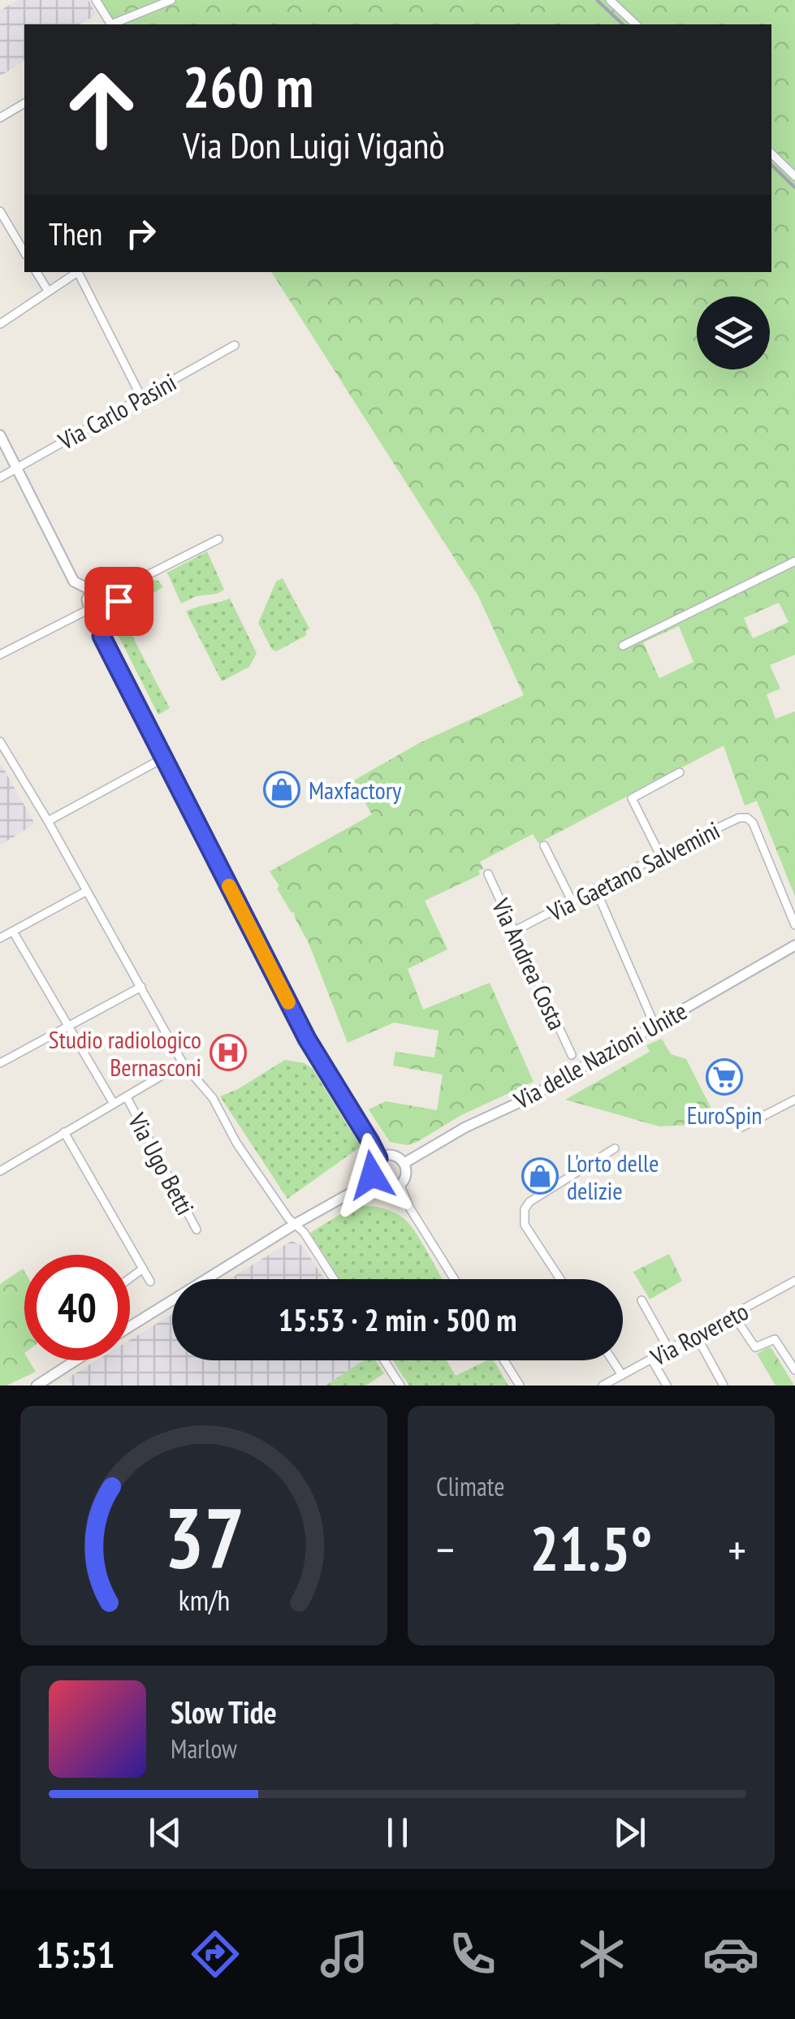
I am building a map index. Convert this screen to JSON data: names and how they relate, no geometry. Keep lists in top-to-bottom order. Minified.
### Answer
{"streets":{"street":["Via Carlo Pasini","Via Gaetano Salvemini","Via Andrea Costa","Via delle Nazioni Unite","Via Ugo Betti","Via Rovereto"]},"crossings":[["Via Gaetano Salvemini","Via Andrea Costa"]],"places":{"shop":["Maxfactory","L'orto delle delizie"],"hospital":["Studio radiologico Bernasconi"],"supermarket":["EuroSpin"]},"page":{"turn":["260 m","Via Don Luigi Viganò"],"then":"Then","limit":"40","trip":"15:53 · 2 min · 500 m","tile":"Climate","heat":["−","21.5°","+"],"song":["Slow Tide","Marlow"],"tabs":"15:51","gauge":["37","km/h"]}}
